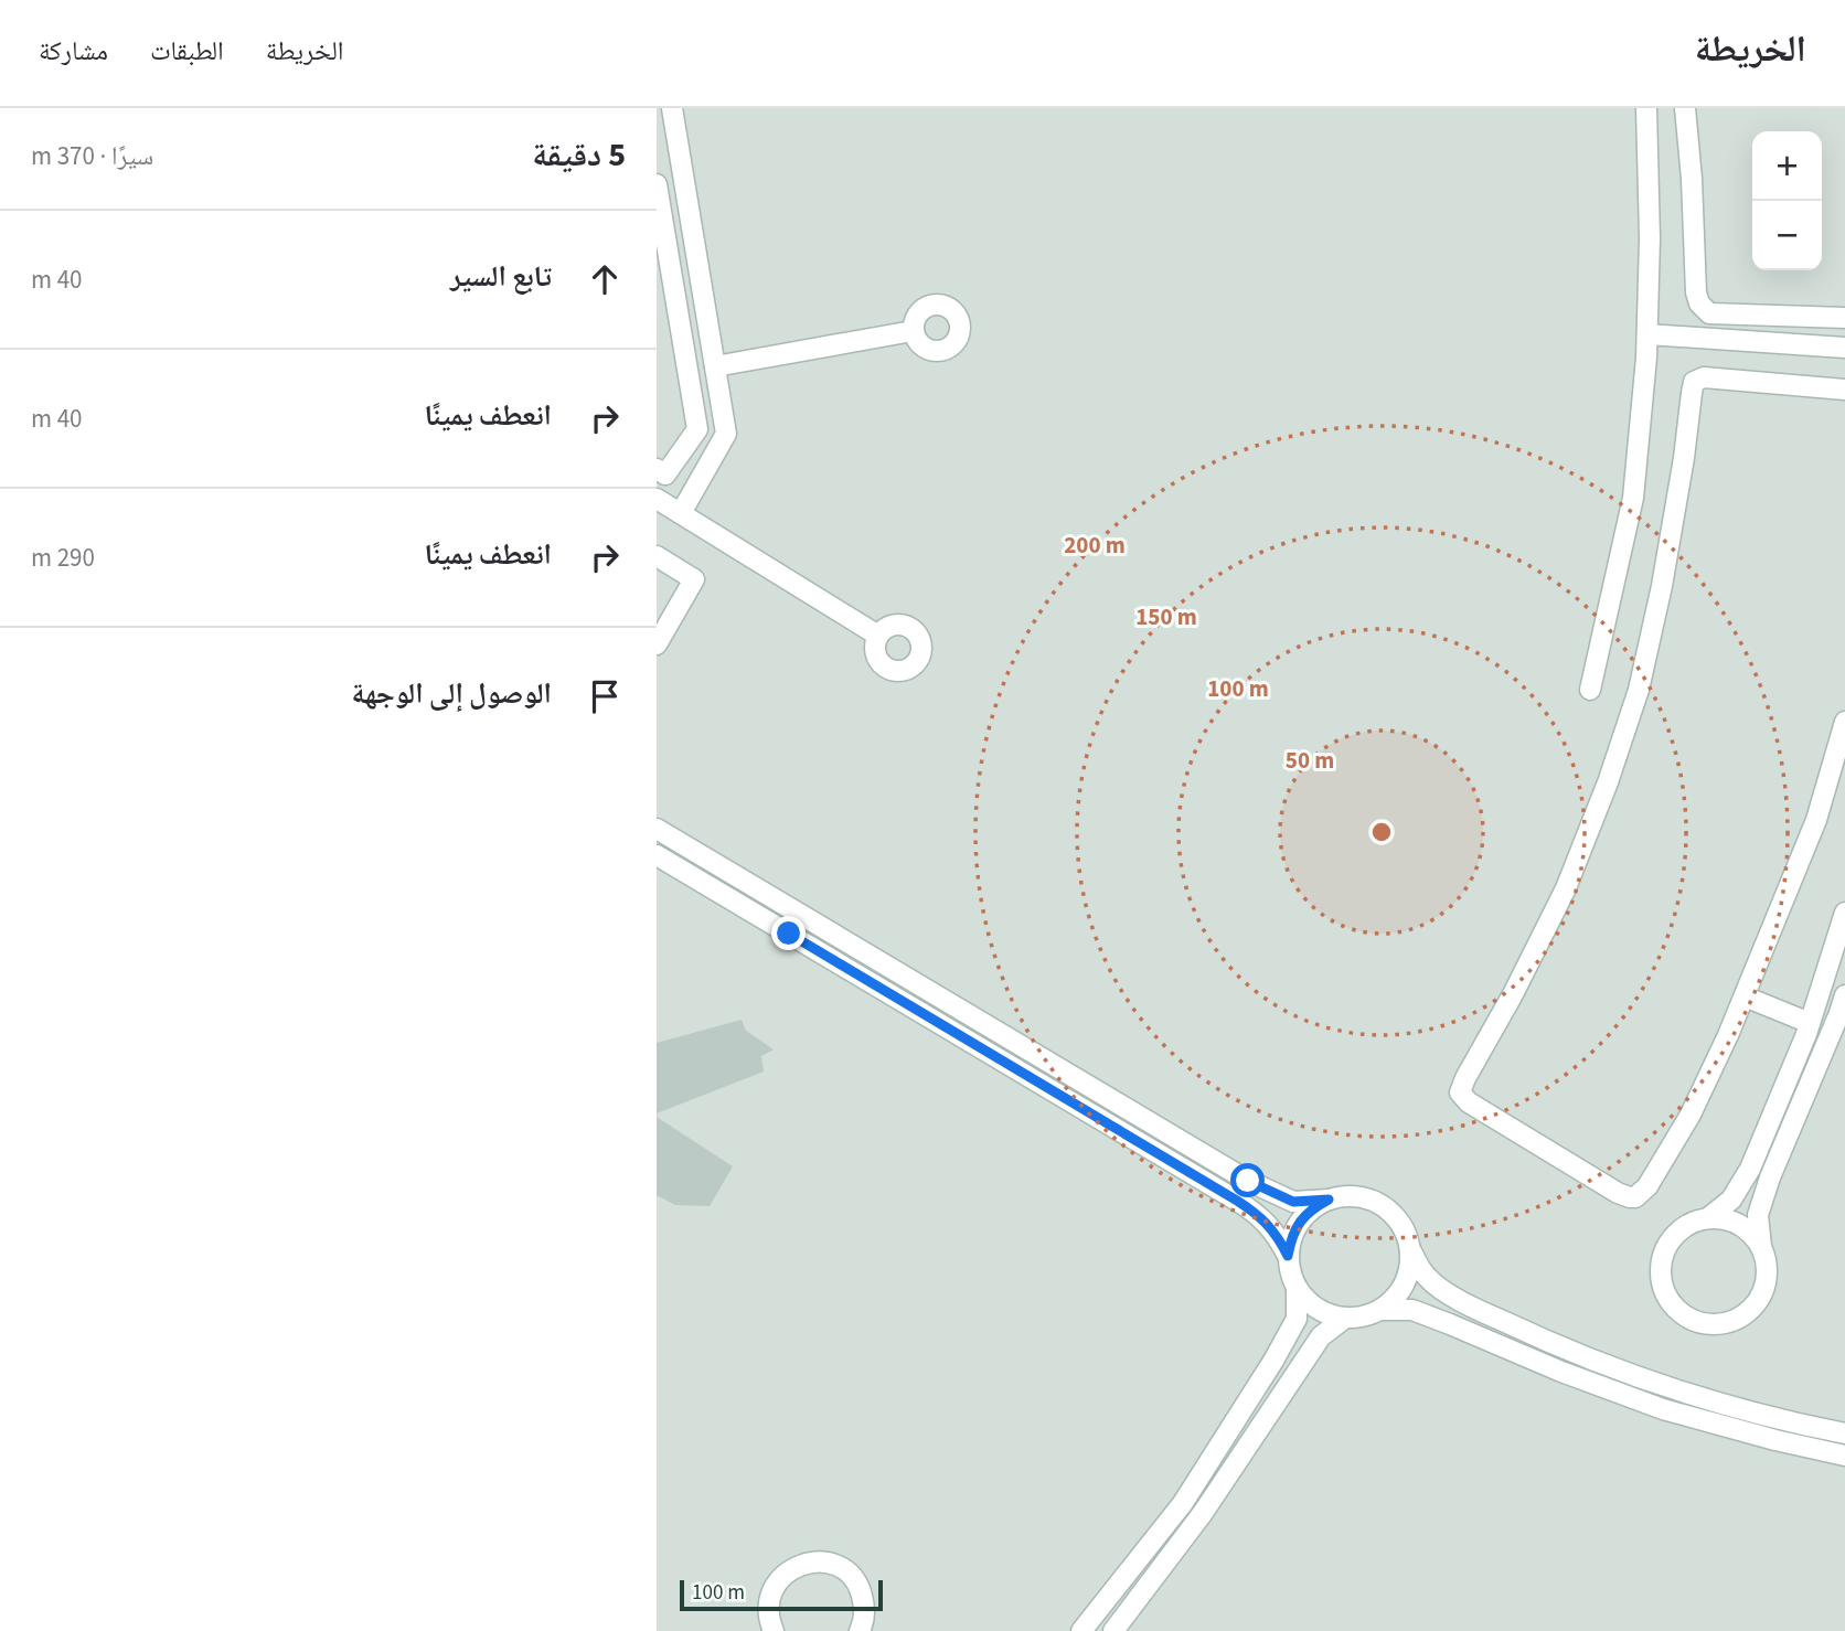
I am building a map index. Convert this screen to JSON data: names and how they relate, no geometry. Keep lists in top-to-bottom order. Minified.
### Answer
{"scale_bar":"100 m","page":{"header":"الخريطة","nav":["الخريطة","الطبقات","مشاركة"],"heading":["5 دقيقة","سيرًا · 370 m"],"map_buttons":["+","−"],"list":[["تابع السير","40 m"],["انعطف يمينًا","40 m"],["انعطف يمينًا","290 m"],"الوصول إلى الوجهة"],"scale":"100 m"},"rings":["200 m","150 m","100 m","50 m"]}
